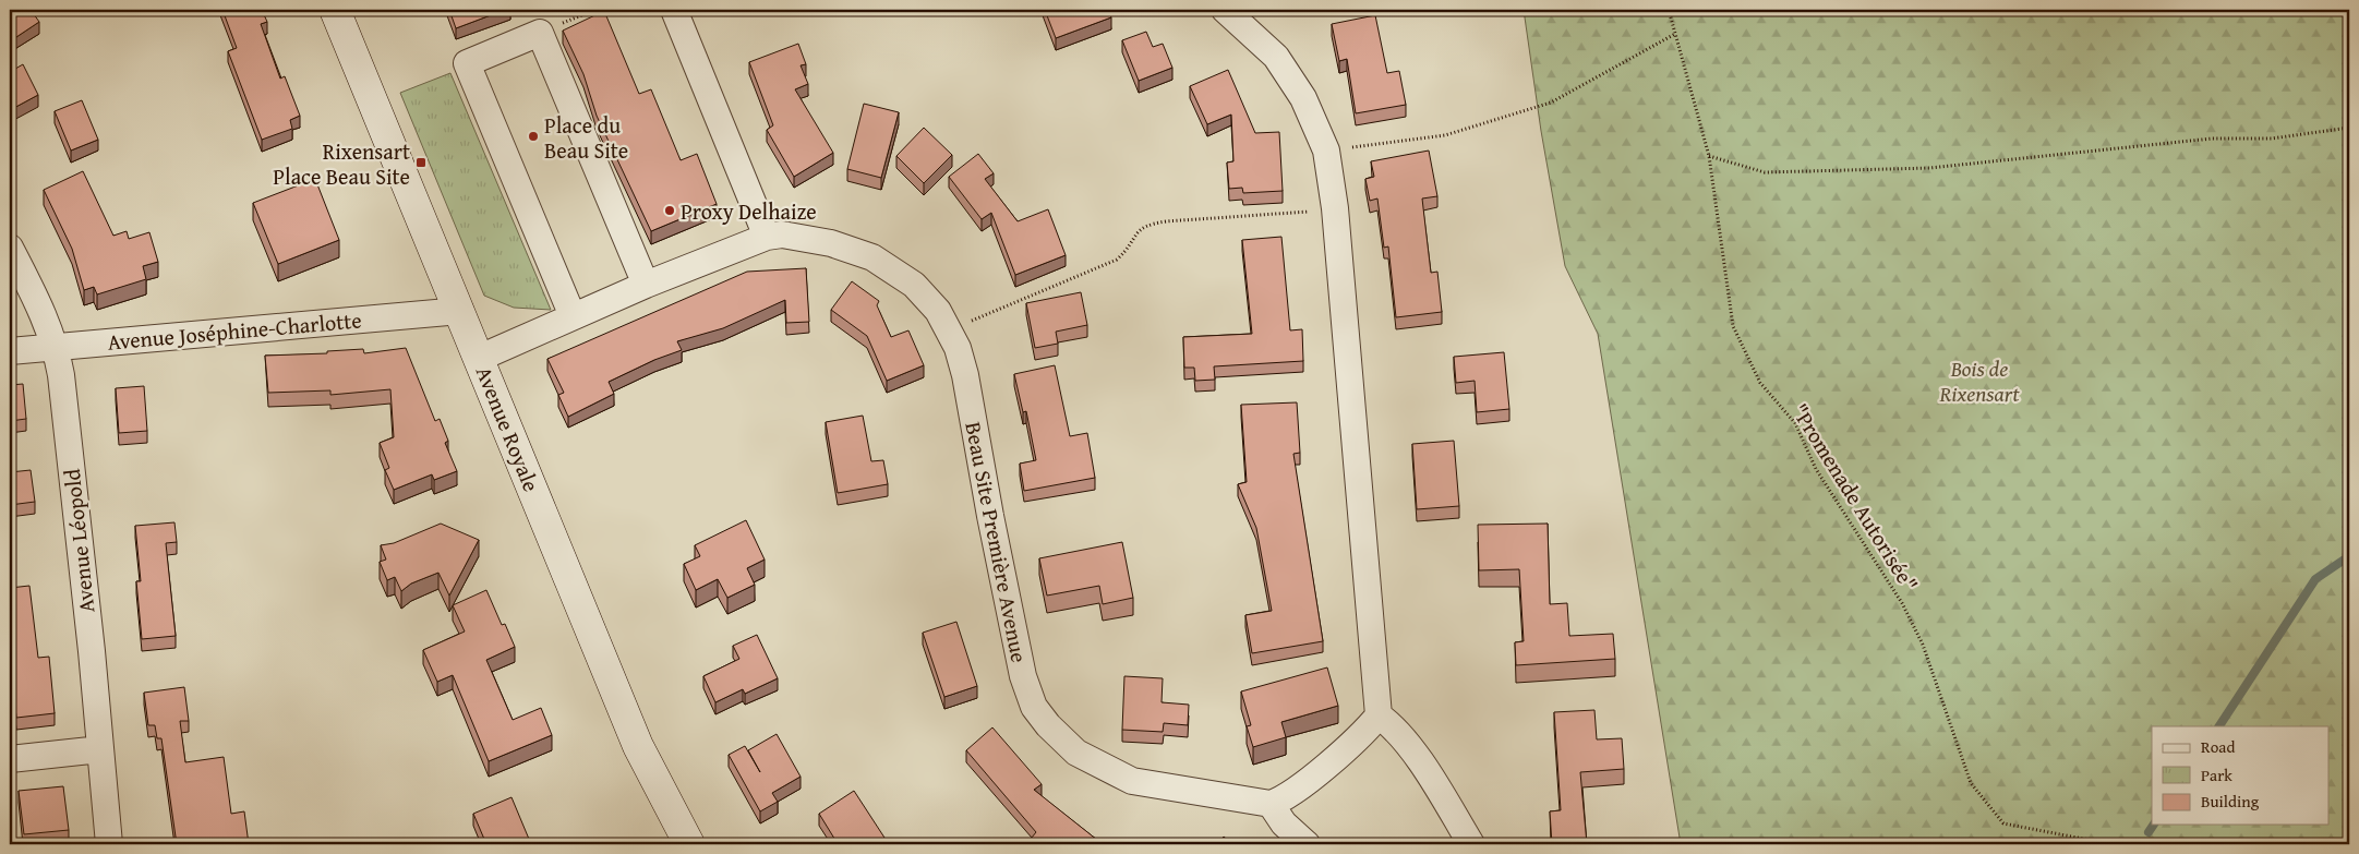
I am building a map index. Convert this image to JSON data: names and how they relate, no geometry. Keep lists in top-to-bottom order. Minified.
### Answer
{"streets":{"street":["Avenue Joséphine-Charlotte","Avenue Royale","Avenue Léopold","Beau Site Première Avenue"],"path":["\"Promenade Autorisée\""]},"crossings":[["Avenue Joséphine-Charlotte","Avenue Royale"],["Avenue Joséphine-Charlotte","Avenue Léopold"]],"parks":["Bois de Rixensart"],"places":{"other":["Place du Beau Site","Proxy Delhaize"],"transit":["Rixensart Place Beau Site"]},"legend":["Road","Park","Building"]}
